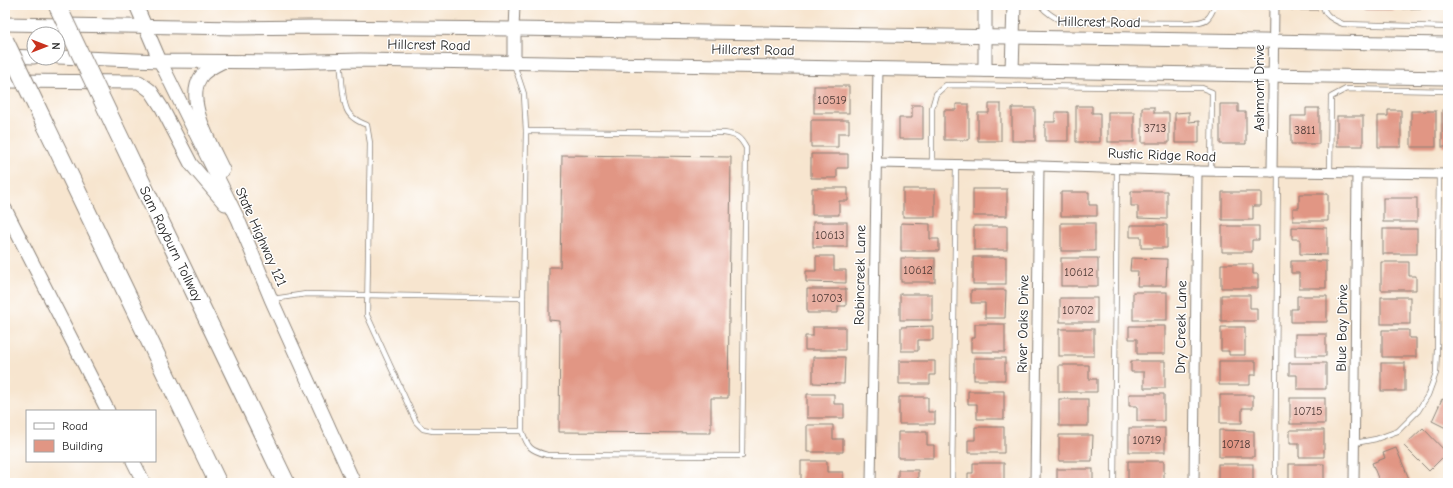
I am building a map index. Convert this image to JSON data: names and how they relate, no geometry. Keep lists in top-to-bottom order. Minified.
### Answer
{"streets":{"highway":["Sam Rayburn Tollway"],"main road":["Hillcrest Road","State Highway 121"],"street":["Ashmont Drive","Rustic Ridge Road","Robincreek Lane","River Oaks Drive","Dry Creek Lane","Blue Bay Drive"]},"crossings":[["Hillcrest Road","Ashmont Drive"],["Hillcrest Road","State Highway 121"],["Hillcrest Road","Robincreek Lane"],["Ashmont Drive","Rustic Ridge Road"],["Rustic Ridge Road","Robincreek Lane"],["Rustic Ridge Road","River Oaks Drive"],["Rustic Ridge Road","Dry Creek Lane"],["Rustic Ridge Road","Blue Bay Drive"]],"house_numbers":["10519","3713","3811","10613","10612","10612","10703","10702","10715","10719","10718"],"legend":["Road","Building"],"north":"right"}
